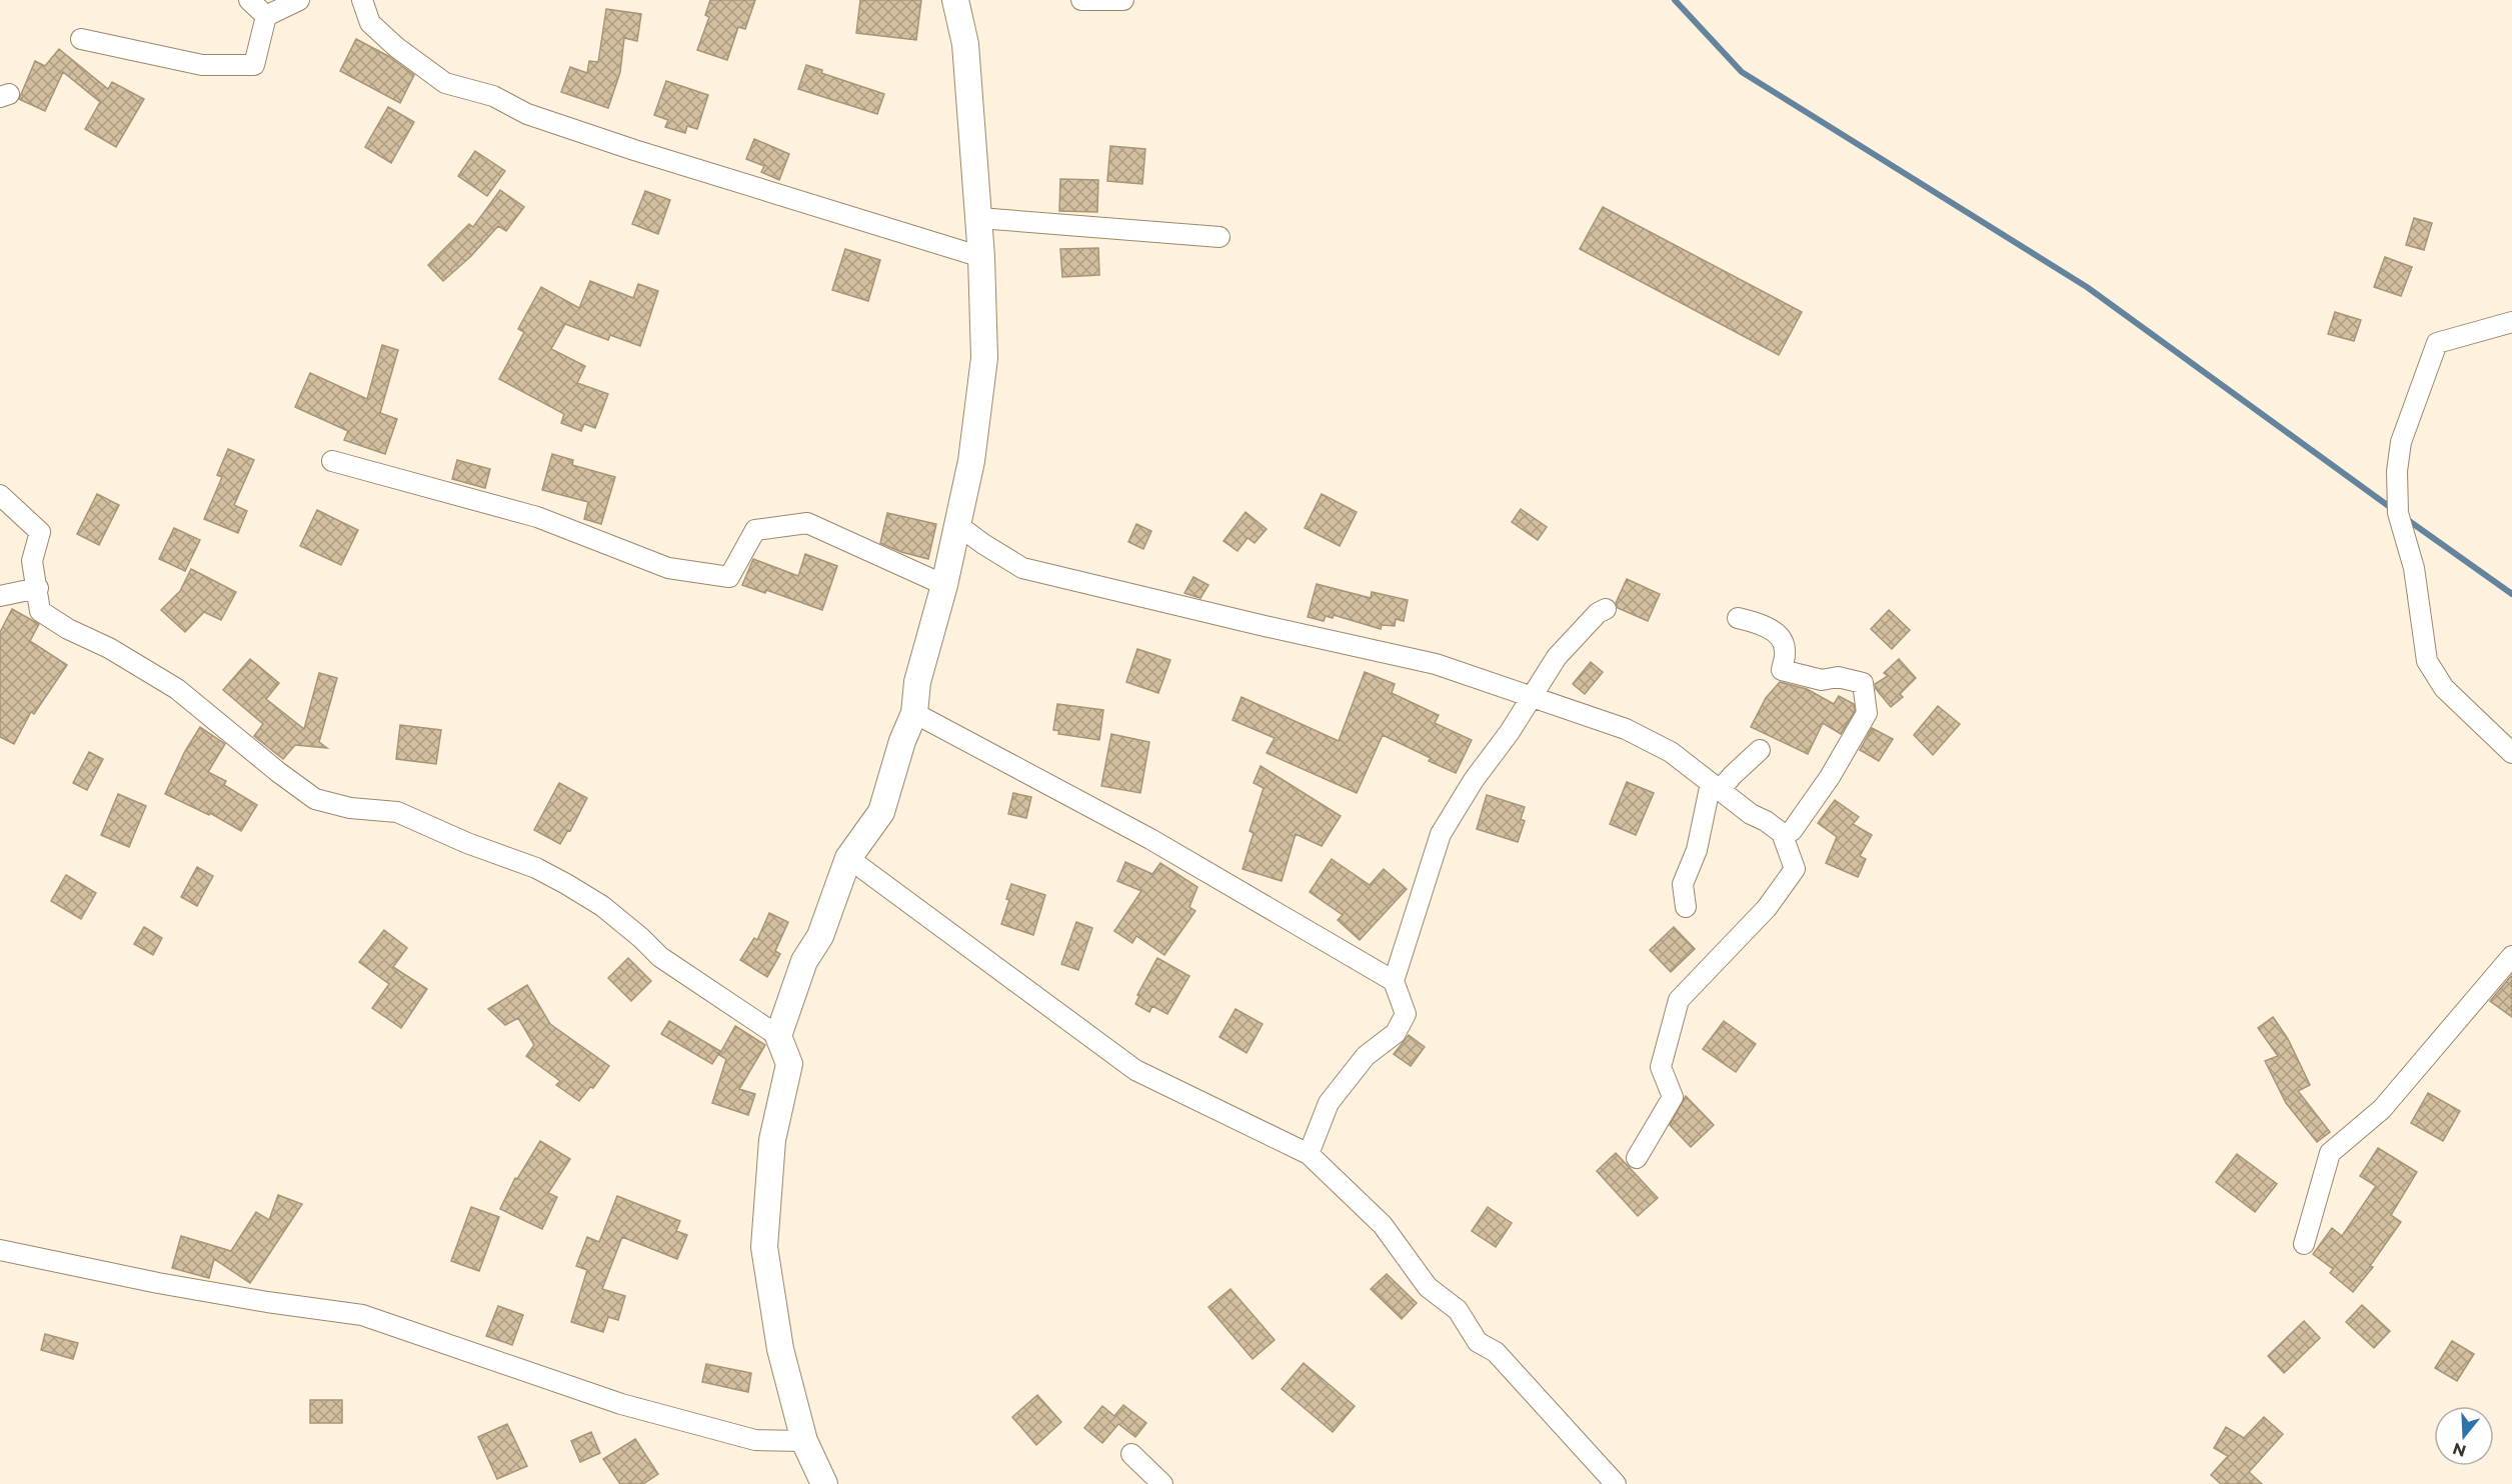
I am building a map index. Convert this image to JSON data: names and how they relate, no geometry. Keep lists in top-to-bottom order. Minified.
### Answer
{"north":"bottom"}
